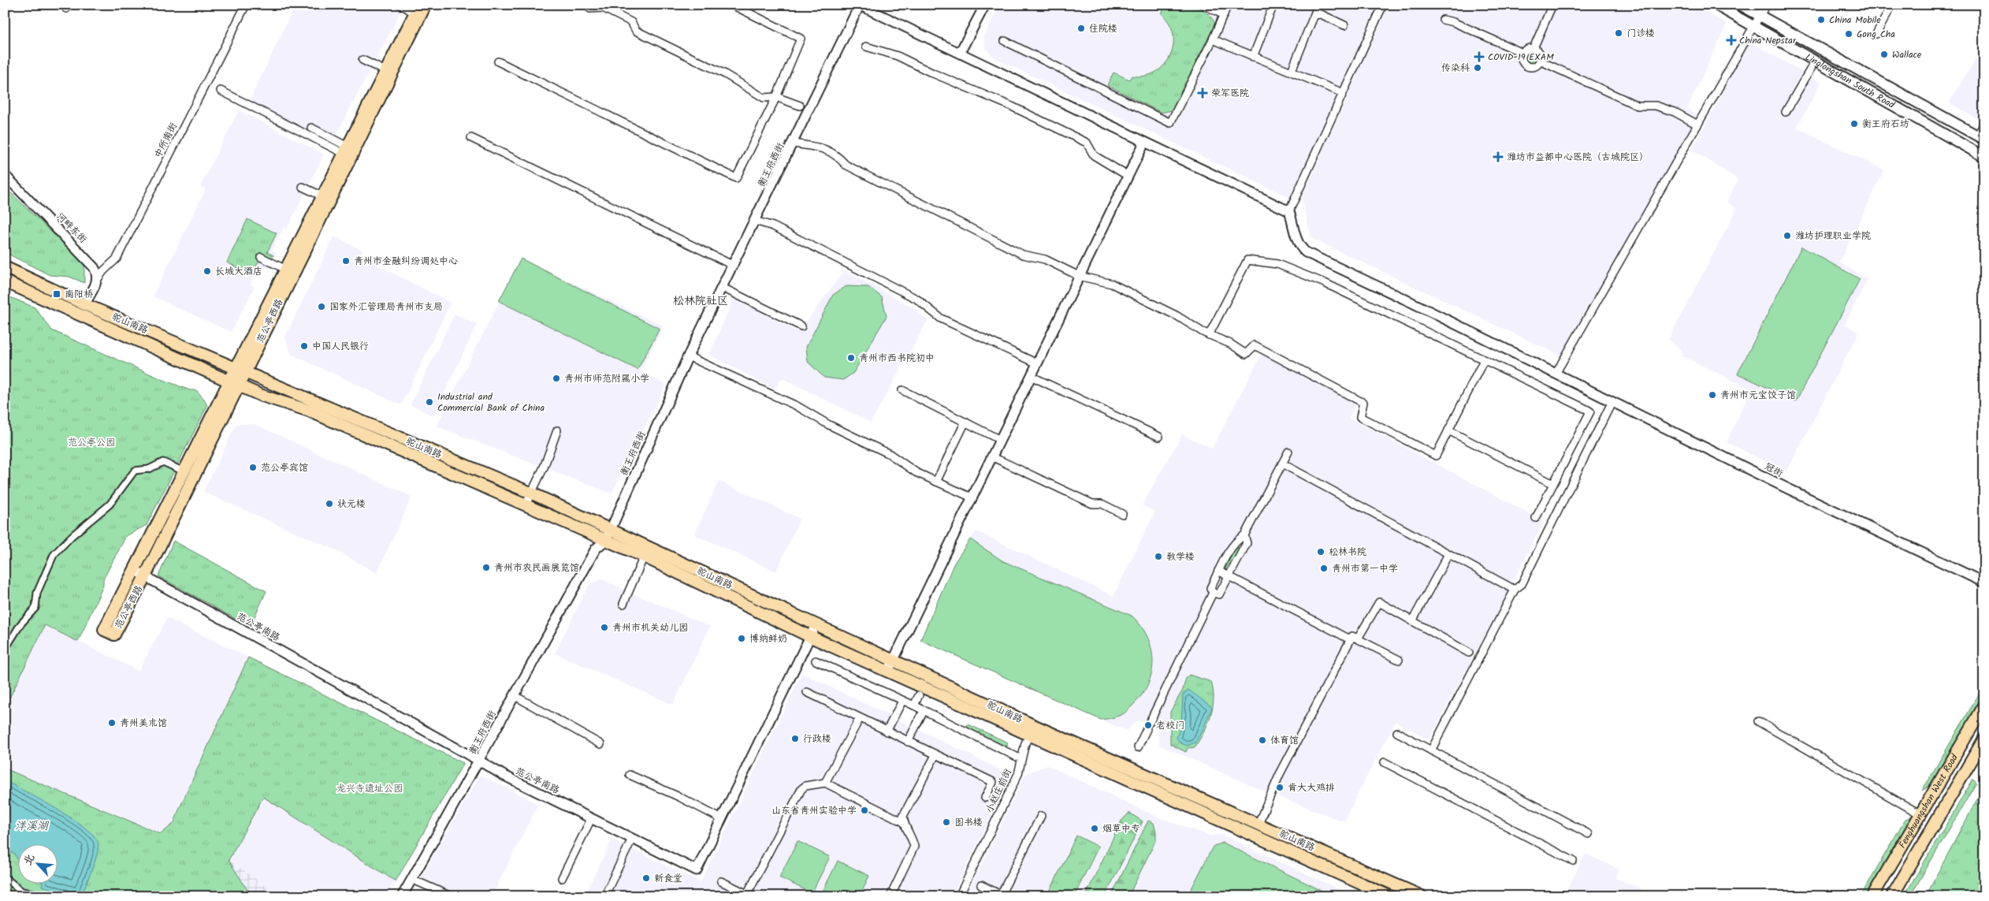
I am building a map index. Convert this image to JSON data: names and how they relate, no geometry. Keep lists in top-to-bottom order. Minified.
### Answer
{"streets":{"main road":["Linglongshan South Road","范公亭西路","驼山南路","Fenghuangshan West Road"],"street":["中所南街","衡王府西街","河畔东街","冠街","范公亭南路","小赵庄前街"]},"crossings":[["中所南街","河畔东街"],["衡王府西街","驼山南路"],["衡王府西街","范公亭南路"],["范公亭西路","驼山南路"],["范公亭西路","范公亭南路"],["驼山南路","范公亭南路"],["驼山南路","小赵庄前街"]],"districts":["松林院社区"],"water":["洋溪湖"],"parks":["范公亭公园","龙兴寺遗址公园"],"places":{"other":["China Mobile","住院楼","门诊楼","Gong Cha","Wallace","传染科","衡王府石坊","潍坊护理职业学院","青州市金融纠纷调处中心","长城大酒店","国家外汇管理局青州市支局","中国人民银行","青州市西书院初中","青州市师范附属小学","青州市元宝饺子馆","Industrial and Commercial Bank of China","范公亭宾馆","状元楼","松林书院","教学楼","青州市农民画展览馆","青州市第一中学","青州市机关幼儿园","博纳鲜奶","青州美术馆","老校门","行政楼","体育馆","肯大大鸡排","山东省青州实验中学","图书楼","烟草中专","新食堂"],"health":["China Nepstar","COVID-19 EXAM","荣军医院","潍坊市益都中心医院（古城院区）"],"transit":["南阳桥"]},"north":"top left"}
